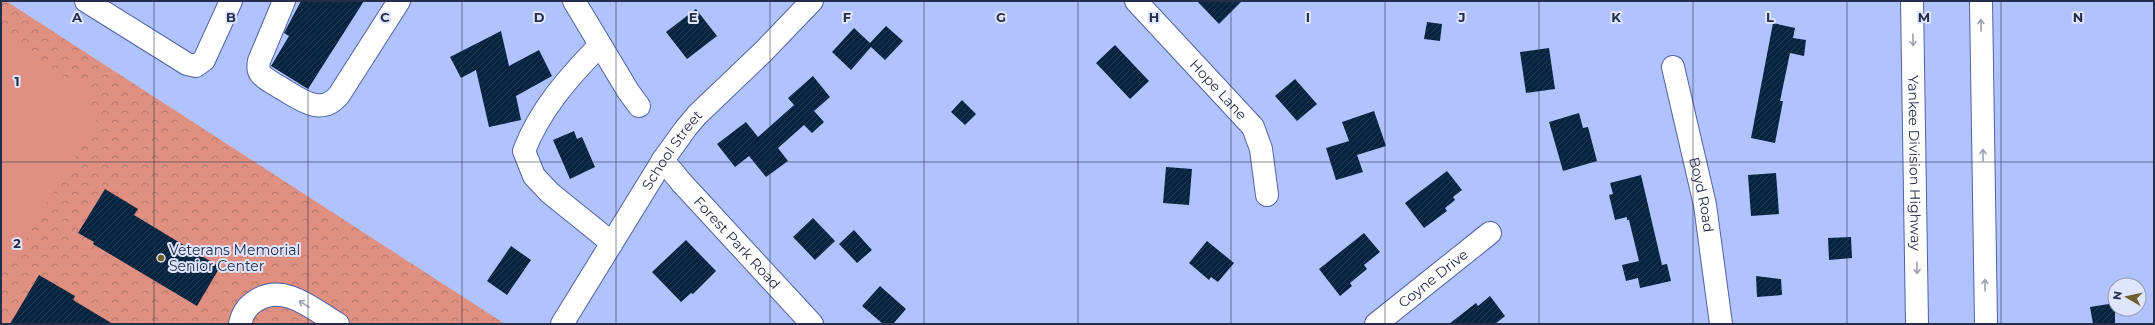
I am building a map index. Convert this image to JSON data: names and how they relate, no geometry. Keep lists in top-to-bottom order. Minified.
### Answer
{"streets":{"main road":["Hope Lane","School Street","Yankee Division Highway","Boyd Road","Forest Park Road","Coyne Drive"]},"crossings":[["School Street","Forest Park Road"]],"places":["Veterans Memorial Senior Center"],"north":"left","grid":{"columns":["A","B","C","D","E","F","G","H","I","J","K","L","M","N"],"rows":["1","2"]}}
